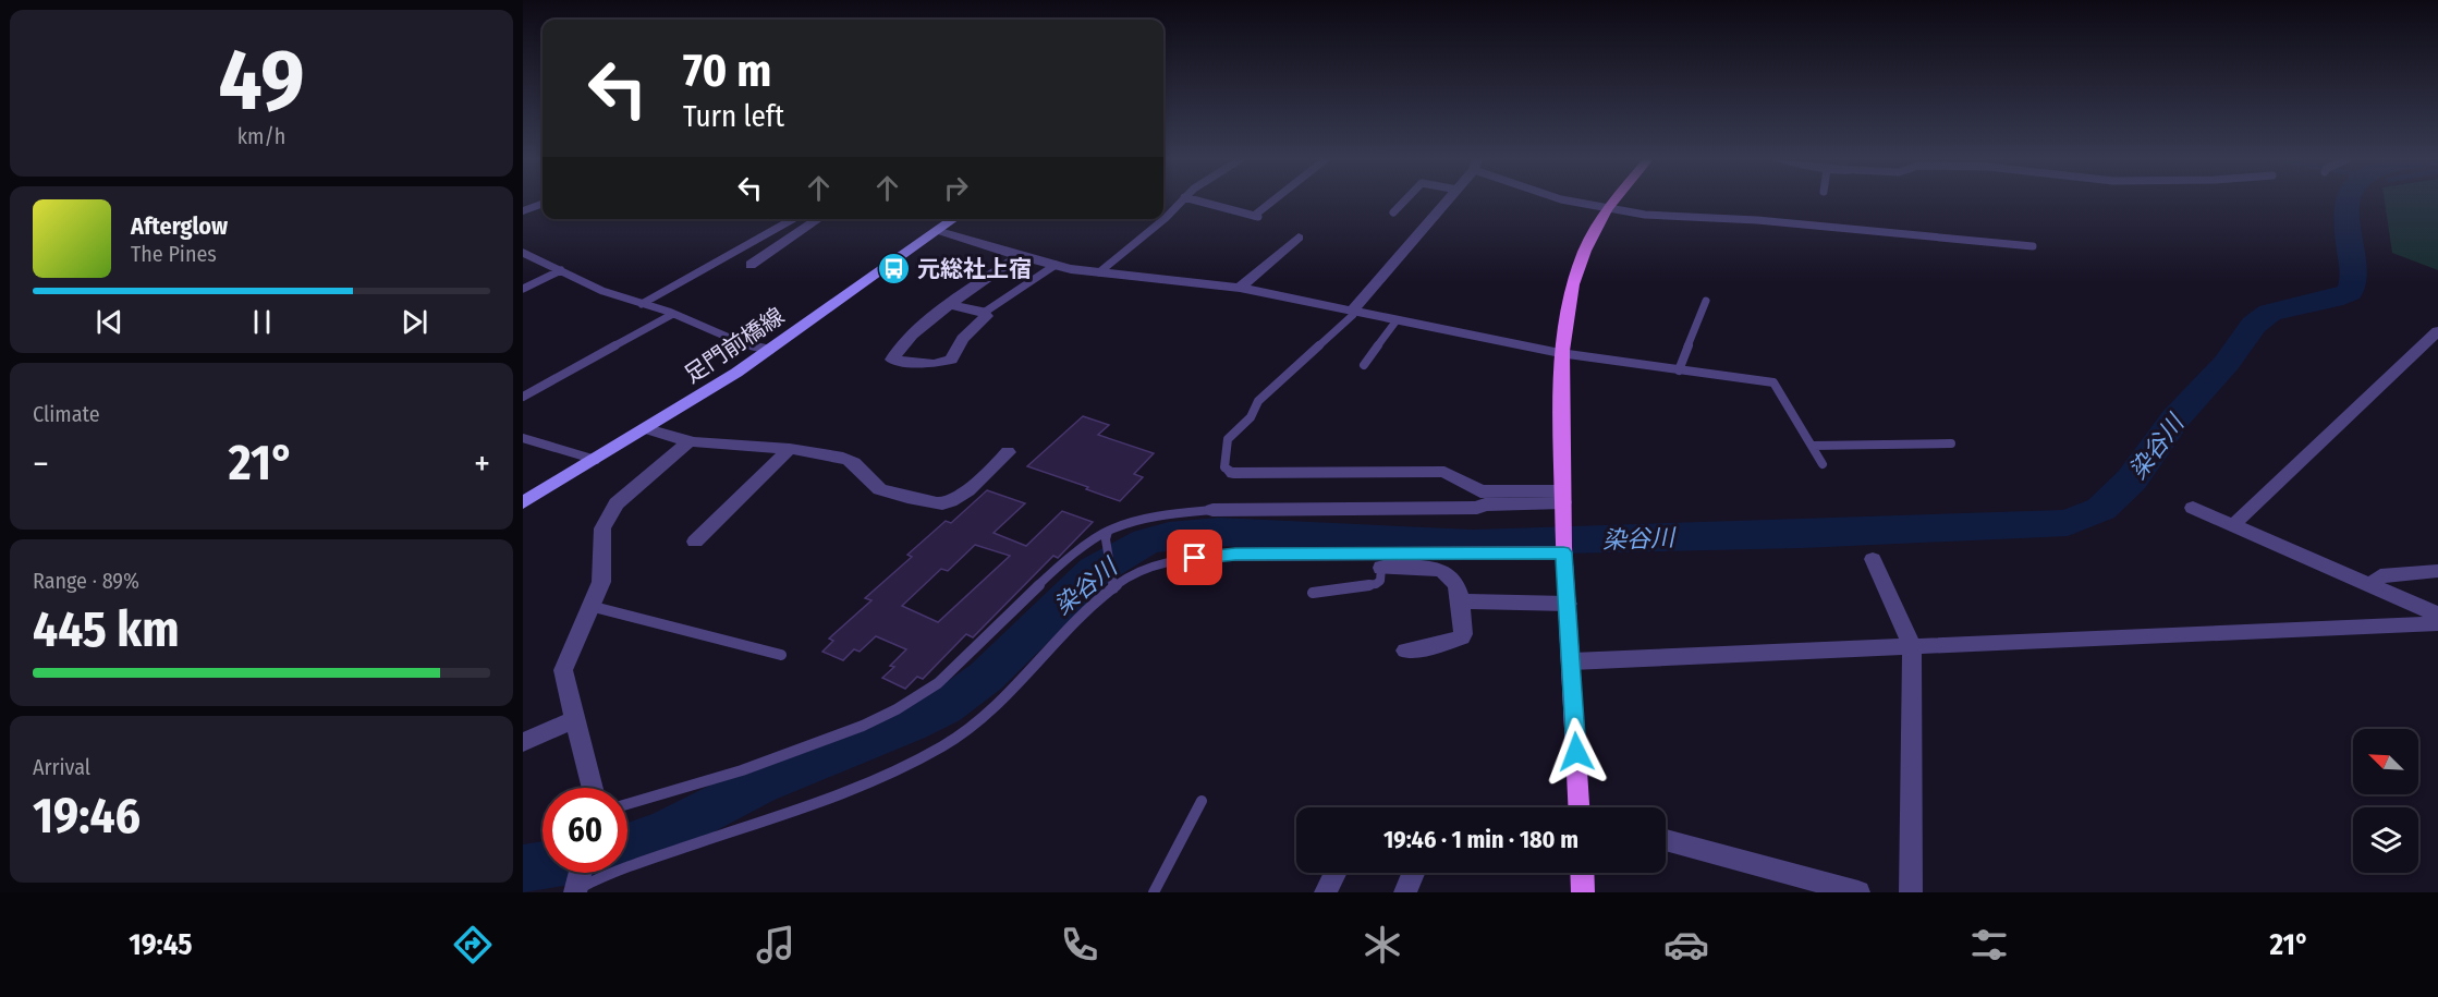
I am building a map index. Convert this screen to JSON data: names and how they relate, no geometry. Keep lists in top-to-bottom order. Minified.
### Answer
{"streets":{"main road":["足門前橋線"]},"water":["染谷川"],"places":{"bus stop":["元総社上宿"]},"north":"top left","page":{"tile":[["49","km/h"],"Climate",["Range · 89%","445 km"],["Arrival","19:46"]],"turn":["70 m","Turn left"],"song":["Afterglow","The Pines"],"heat":["−","21°","+"],"limit":"60","trip":"19:46 · 1 min · 180 m","tabs":["19:45","21°"]}}
